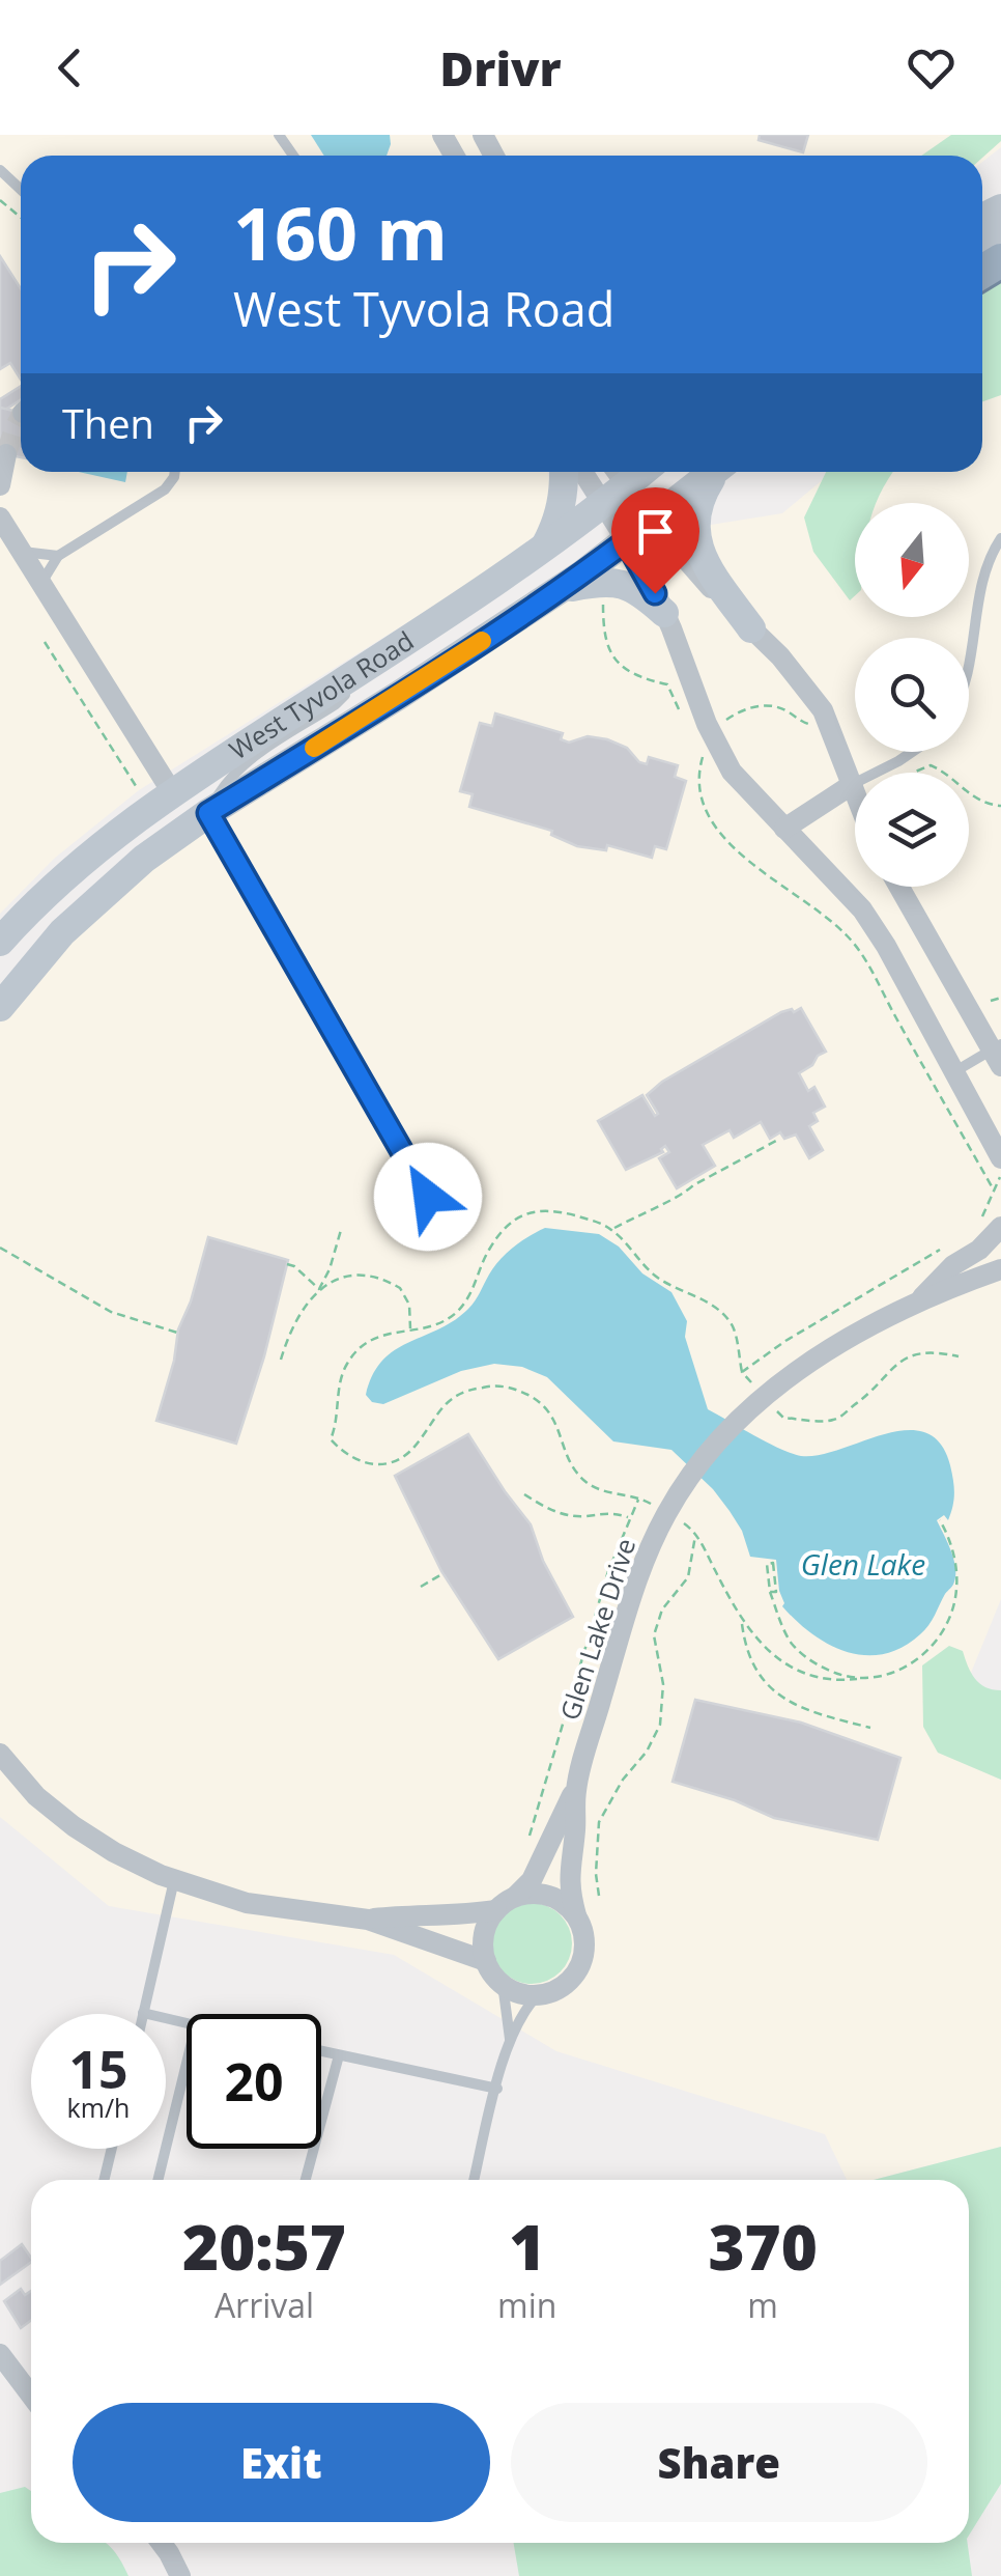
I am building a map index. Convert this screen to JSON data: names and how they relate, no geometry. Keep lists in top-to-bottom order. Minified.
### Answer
{"streets":{"main road":["West Tyvola Road"],"street":["Glen Lake Drive"]},"water":["Glen Lake"],"north":"bottom","page":{"header":"Drivr","turn":["160 m","West Tyvola Road"],"then":"Then","speed":"15 km/h","limit":"20","eta":["20:57","Arrival","1","min","370","m"],"buttons":["Exit","Share"]}}
